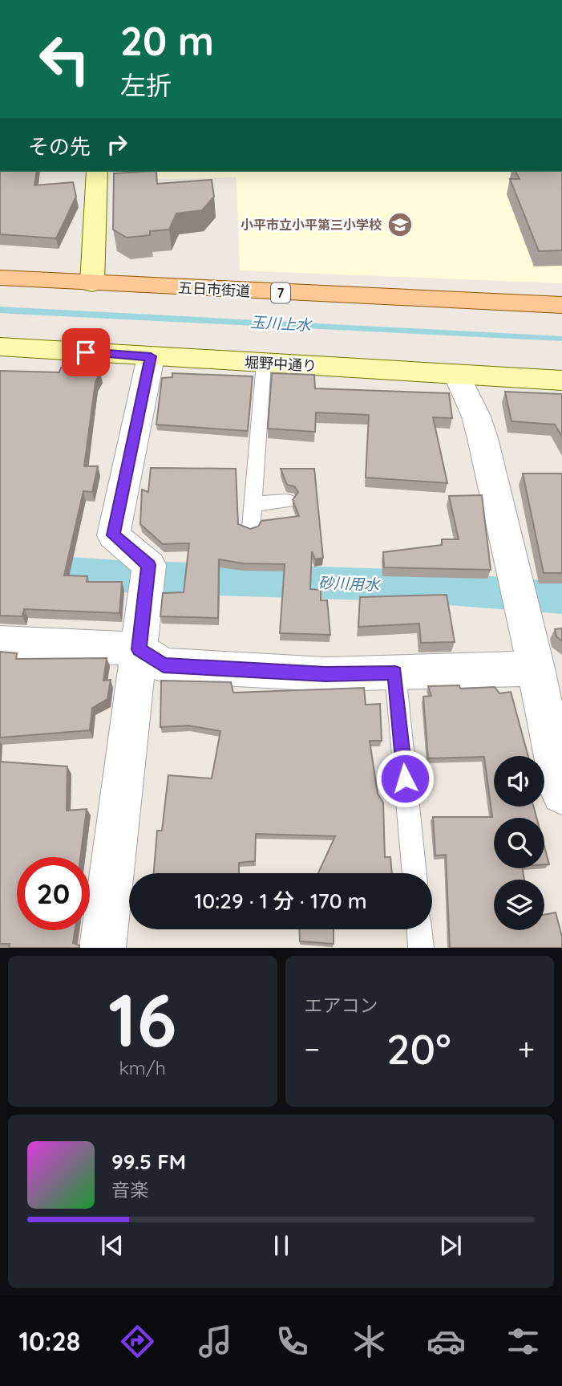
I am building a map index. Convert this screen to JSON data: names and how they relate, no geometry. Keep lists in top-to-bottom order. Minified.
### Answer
{"streets":{"main road":["五日市街道","7"],"street":["堀野中通り"]},"water":["玉川上水","砂川用水"],"places":{"school or university":["小平市立小平第三小学校"]},"page":{"turn":["20 m","左折"],"then":"その先","limit":"20","trip":"10:29 · 1 分 · 170 m","tile":[["16","km/h"],"エアコン"],"heat":["−","20°","+"],"song":["99.5 FM","音楽"],"tabs":"10:28"}}
